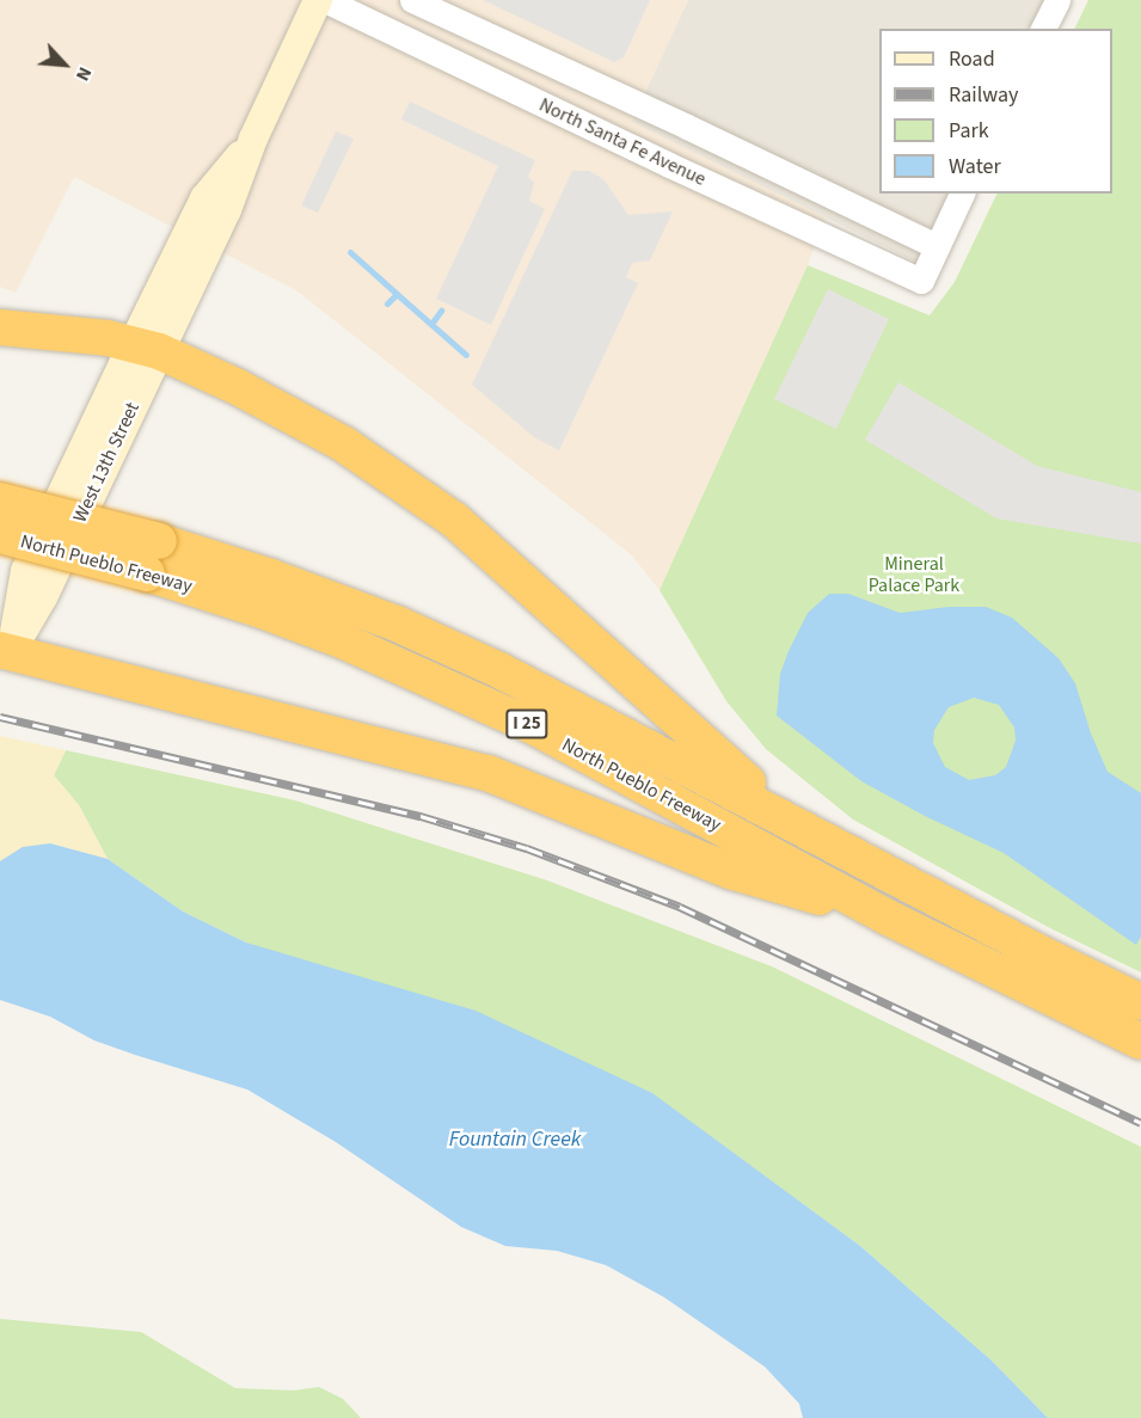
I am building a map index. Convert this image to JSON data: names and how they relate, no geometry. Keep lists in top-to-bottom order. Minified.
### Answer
{"streets":{"highway":["North Pueblo Freeway","I 25"],"main road":["West 13th Street"],"street":["North Santa Fe Avenue"]},"water":["Fountain Creek"],"parks":["Mineral Palace Park"],"legend":["Road","Railway","Park","Water"],"north":"bottom right"}
